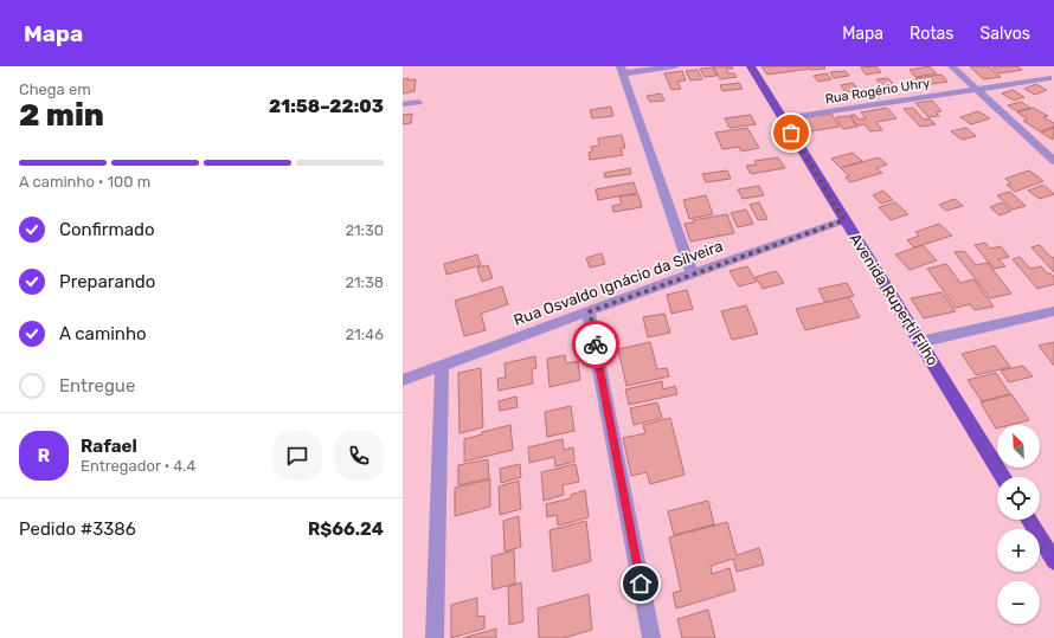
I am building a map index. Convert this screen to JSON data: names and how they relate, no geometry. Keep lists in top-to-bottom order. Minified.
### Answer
{"streets":{"main road":["Avenida Ruperti Filho"],"street":["Rua Rogério Uhry","Rua Osvaldo Ignácio da Silveira"]},"crossings":[["Rua Rogério Uhry","Avenida Ruperti Filho"],["Rua Osvaldo Ignácio da Silveira","Avenida Ruperti Filho"]],"north":"top left","page":{"header":"Mapa","nav":["Mapa","Rotas","Salvos"],"heading":["2 min","Chega em","21:58–22:03"],"panel":["Rafael","Entregador · 4.4","Pedido #3386","R$66.24"],"bar":"A caminho · 100 m","list":[["Confirmado","21:30"],["Preparando","21:38"],["A caminho","21:46"],"Entregue"],"map_buttons":["+","−"],"round":"R"}}
